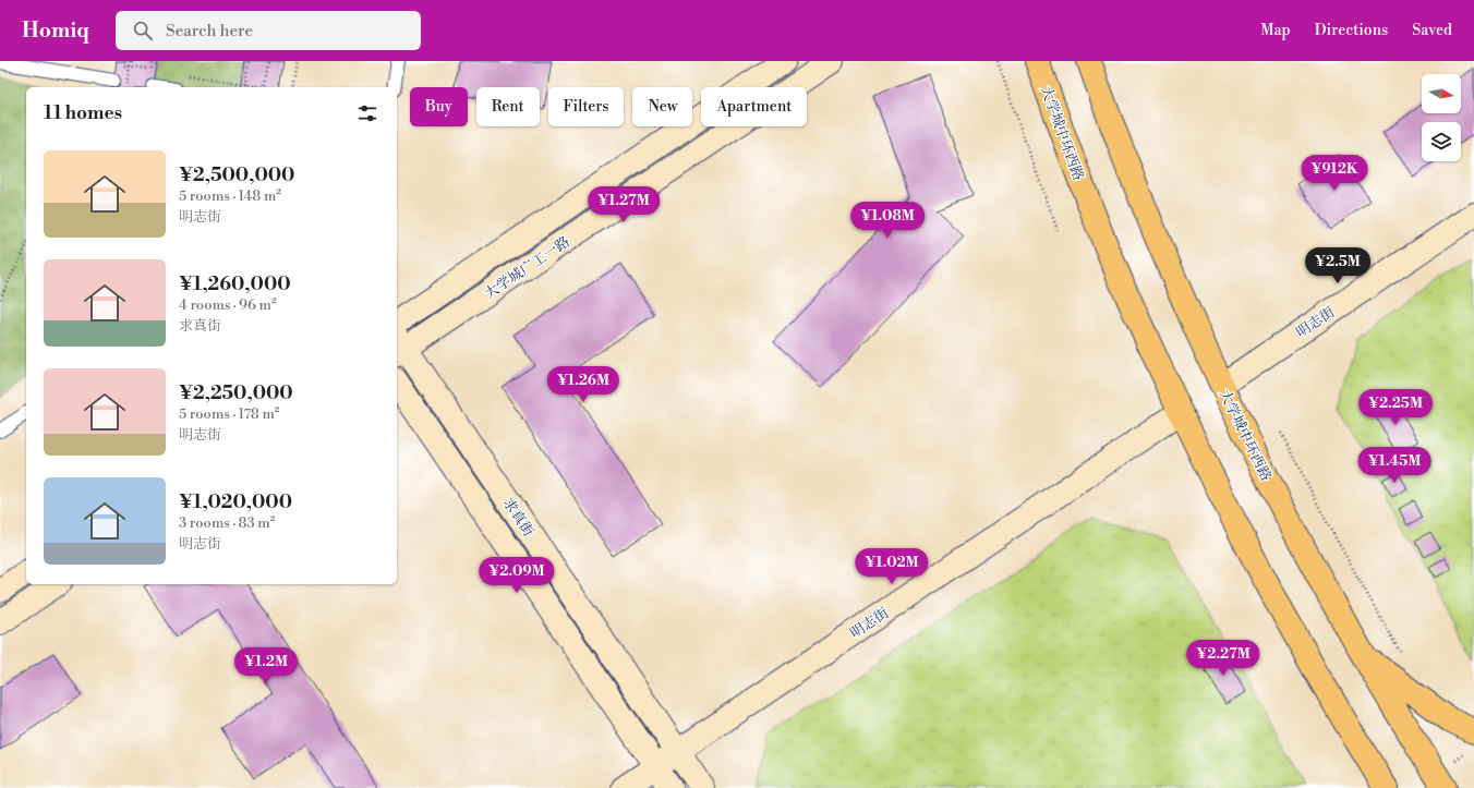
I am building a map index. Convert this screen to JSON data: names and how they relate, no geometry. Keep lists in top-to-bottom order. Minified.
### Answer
{"streets":{"main road":["大学城中环西路"],"street":["大学城广工一路","明志街","求真街"]},"crossings":[["大学城中环西路","明志街"],["大学城广工一路","求真街"],["明志街","求真街"]],"north":"right","page":{"header":"Homiq","search":"Search here","nav":["Map","Directions","Saved"],"chip":["Buy","Rent","Filters","New","Apartment"],"heading":"11 homes","list":[{"name":"¥2,500,000","note":"5 rooms · 148 m² · 明志街"},{"name":"¥1,260,000","note":"4 rooms · 96 m² · 求真街"},{"name":"¥2,250,000","note":"5 rooms · 178 m² · 明志街"},{"name":"¥1,020,000","note":"3 rooms · 83 m² · 明志街"}],"price":["¥912K","¥1.27M","¥1.08M","¥2.5M","¥1.26M","¥2.25M","¥1.45M","¥1.02M","¥2.09M","¥2.27M","¥1.2M"]}}
